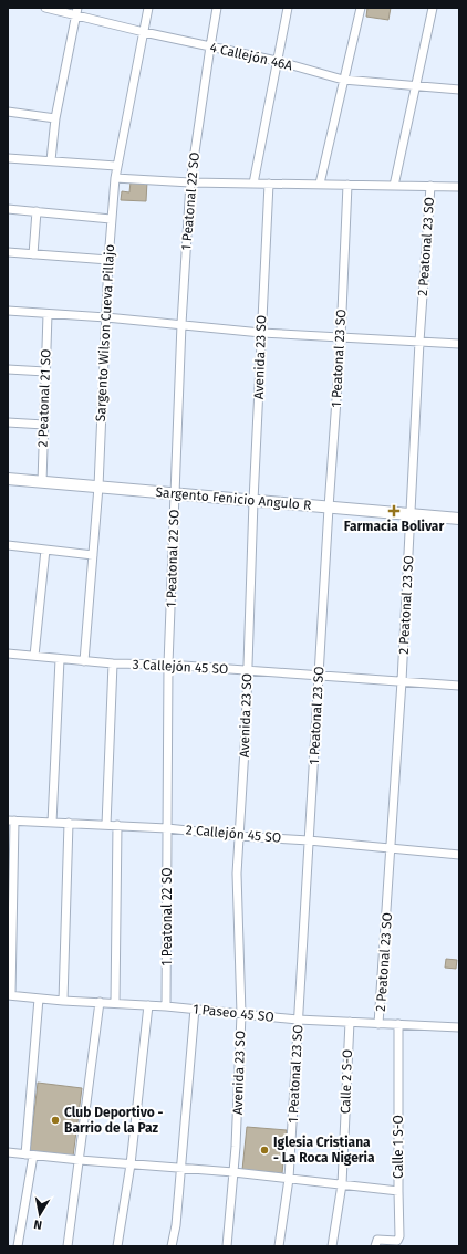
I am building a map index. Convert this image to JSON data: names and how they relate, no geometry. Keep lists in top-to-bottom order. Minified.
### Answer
{"streets":{"street":["4 Callejón 46A","1 Peatonal 22 SO","2 Peatonal 23 SO","Sargento Wilson Cueva Pillajo","Avenida 23 SO","1 Peatonal 23 SO","2 Peatonal 21 SO","Sargento Fenicio Angulo R","3 Callejón 45 SO","2 Callejón 45 SO","1 Paseo 45 SO","Calle 2 S-O","Calle 1 S-O"]},"crossings":[["4 Callejón 46A","1 Peatonal 22 SO"],["4 Callejón 46A","Sargento Wilson Cueva Pillajo"],["1 Peatonal 22 SO","Sargento Fenicio Angulo R"],["1 Peatonal 22 SO","3 Callejón 45 SO"],["1 Peatonal 22 SO","2 Callejón 45 SO"],["1 Peatonal 22 SO","1 Paseo 45 SO"],["2 Peatonal 23 SO","Sargento Fenicio Angulo R"],["2 Peatonal 23 SO","3 Callejón 45 SO"],["2 Peatonal 23 SO","2 Callejón 45 SO"],["2 Peatonal 23 SO","1 Paseo 45 SO"],["Sargento Wilson Cueva Pillajo","Sargento Fenicio Angulo R"],["Sargento Wilson Cueva Pillajo","3 Callejón 45 SO"],["Avenida 23 SO","Sargento Fenicio Angulo R"],["Avenida 23 SO","3 Callejón 45 SO"],["Avenida 23 SO","2 Callejón 45 SO"],["Avenida 23 SO","1 Paseo 45 SO"],["1 Peatonal 23 SO","Sargento Fenicio Angulo R"],["1 Peatonal 23 SO","3 Callejón 45 SO"],["1 Peatonal 23 SO","2 Callejón 45 SO"],["1 Peatonal 23 SO","1 Paseo 45 SO"],["2 Peatonal 21 SO","Sargento Fenicio Angulo R"],["1 Paseo 45 SO","Calle 2 S-O"],["1 Paseo 45 SO","Calle 1 S-O"]],"places":{"health":["Farmacia Bolivar"],"other":["Club Deportivo - Barrio de la Paz","Iglesia Cristiana - La Roca Nigeria"]},"north":"bottom"}
